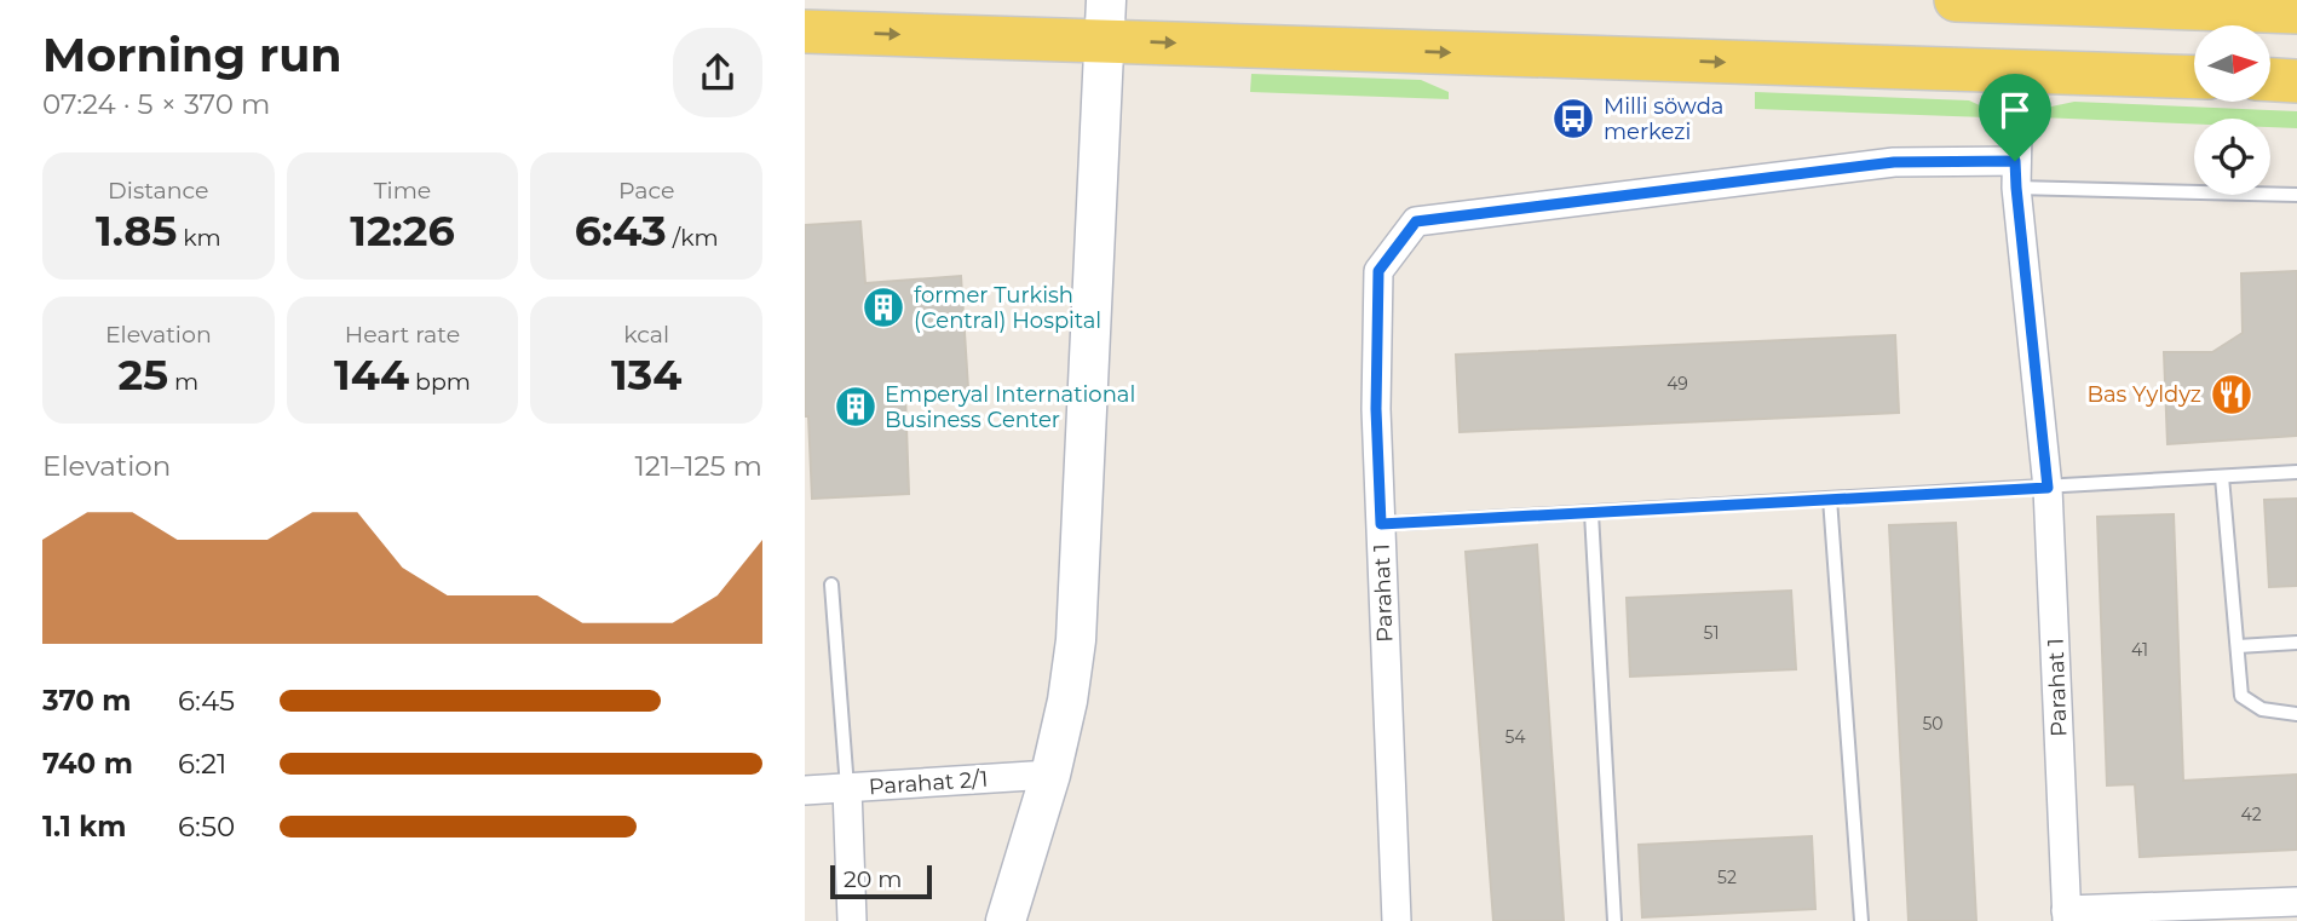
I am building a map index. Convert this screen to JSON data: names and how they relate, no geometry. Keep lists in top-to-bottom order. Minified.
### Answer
{"streets":{"street":["Parahat 1","Parahat 2/1"]},"places":{"bus stop":["Milli söwda merkezi"],"building":["former Turkish (Central) Hospital","Emperyal International Business Center"],"restaurant":["Bas Yyldyz"]},"house_numbers":["49","51","41","50","54","42","52"],"scale_bar":"20 m","north":"right","page":{"heading":["Morning run","07:24 · 5 × 370 m"],"stats":[["Distance","1.85 km"],["Time","12:26"],["Pace","6:43 /km"],["Elevation","25 m"],["Heart rate","144 bpm"],["kcal","134"]],"chart":["Elevation","121–125 m"],"list":[{"name":"370 m","note":"6:45"},{"name":"740 m","note":"6:21"},{"name":"1.1 km","note":"6:50"}],"scale":"20 m"}}
